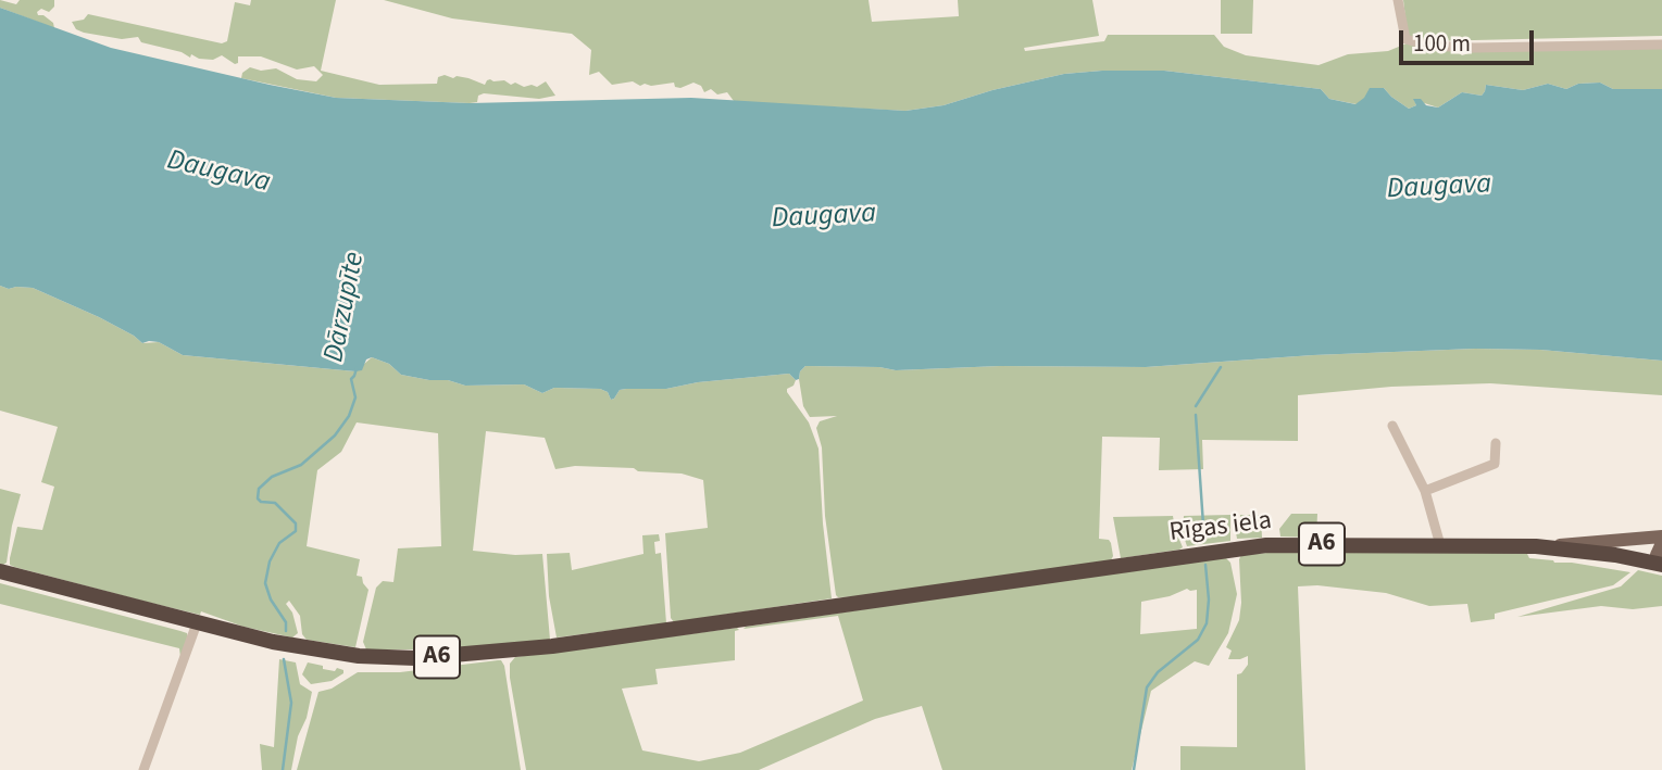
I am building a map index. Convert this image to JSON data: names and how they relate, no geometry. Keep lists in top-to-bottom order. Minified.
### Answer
{"streets":{"highway":["Rīgas iela","A6"]},"crossings":[["Rīgas iela","A6"]],"water":["Daugava","Dārzupīte"],"scale_bar":"100 m"}
